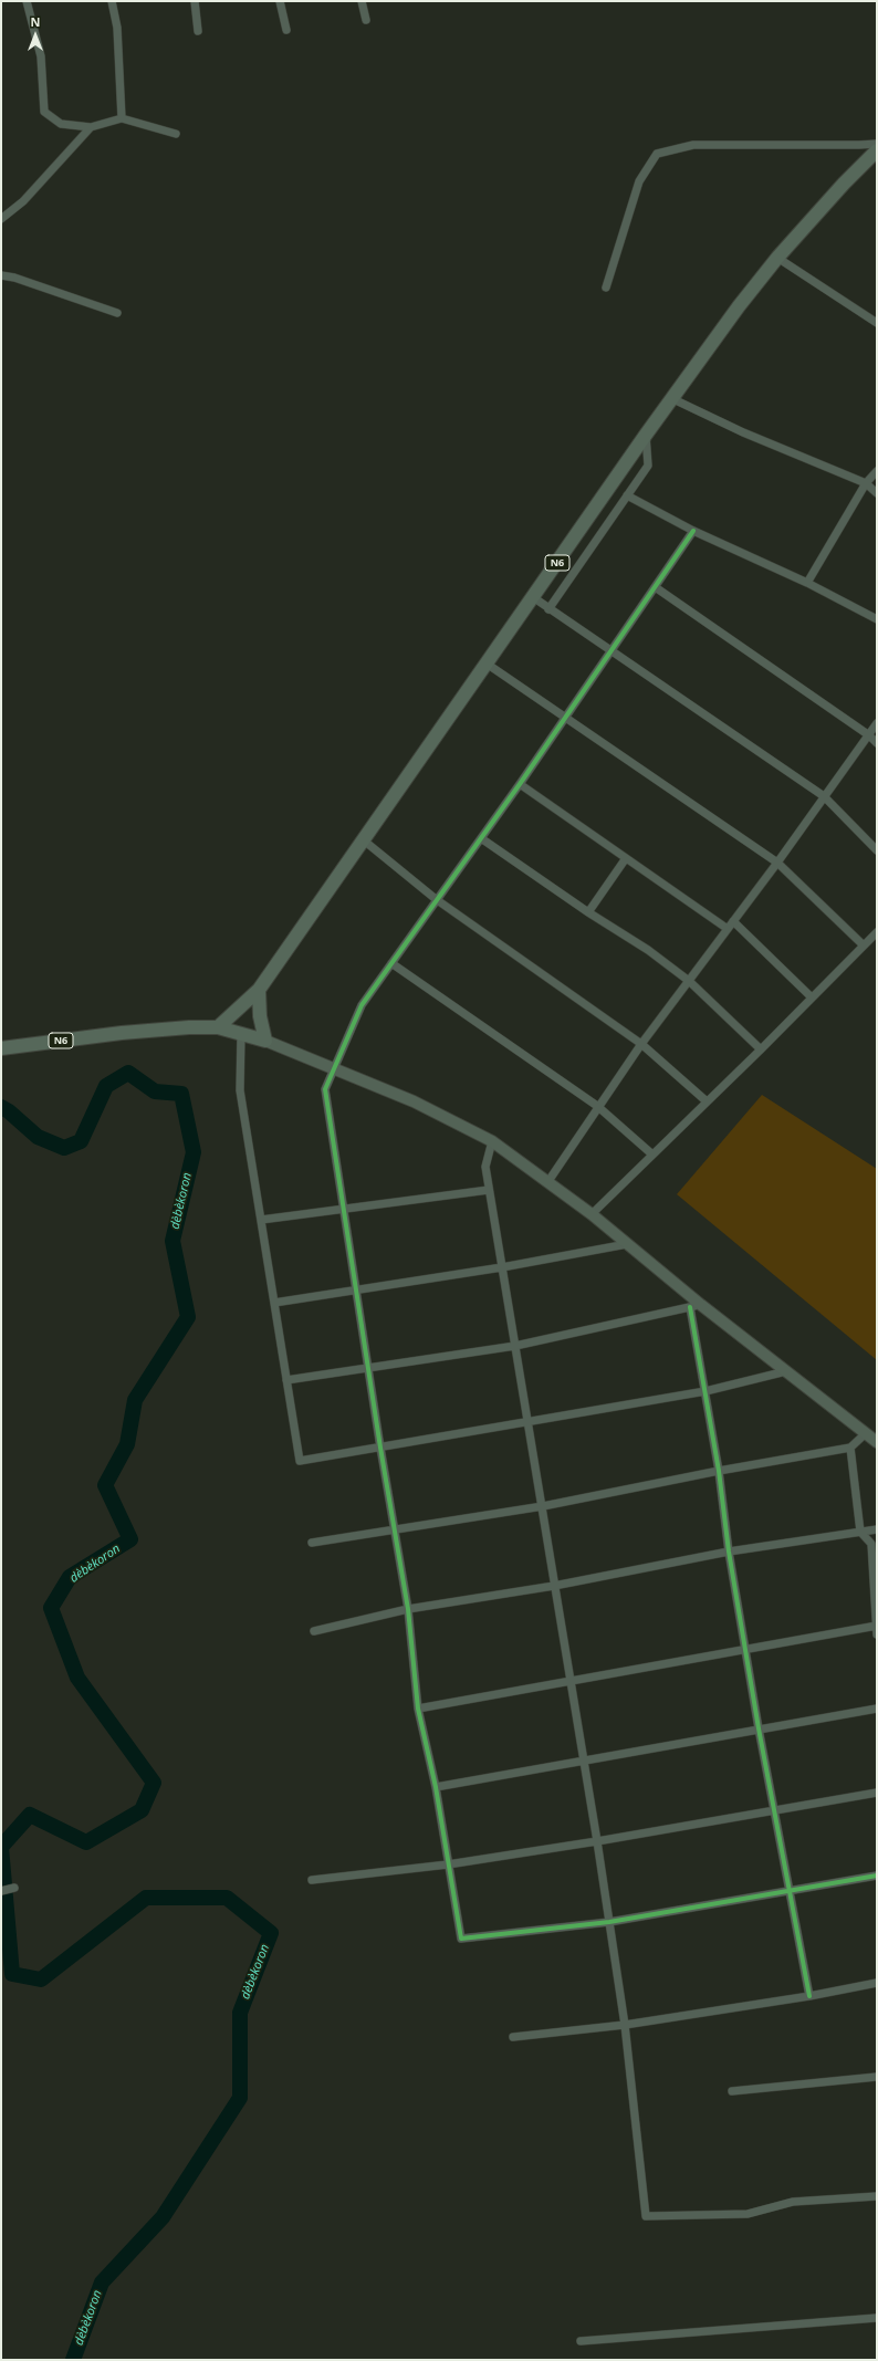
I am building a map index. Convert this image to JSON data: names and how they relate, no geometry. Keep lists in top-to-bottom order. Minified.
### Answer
{"streets":{"highway":["N6"]},"water":["dèbèkoron"],"north":"top"}
